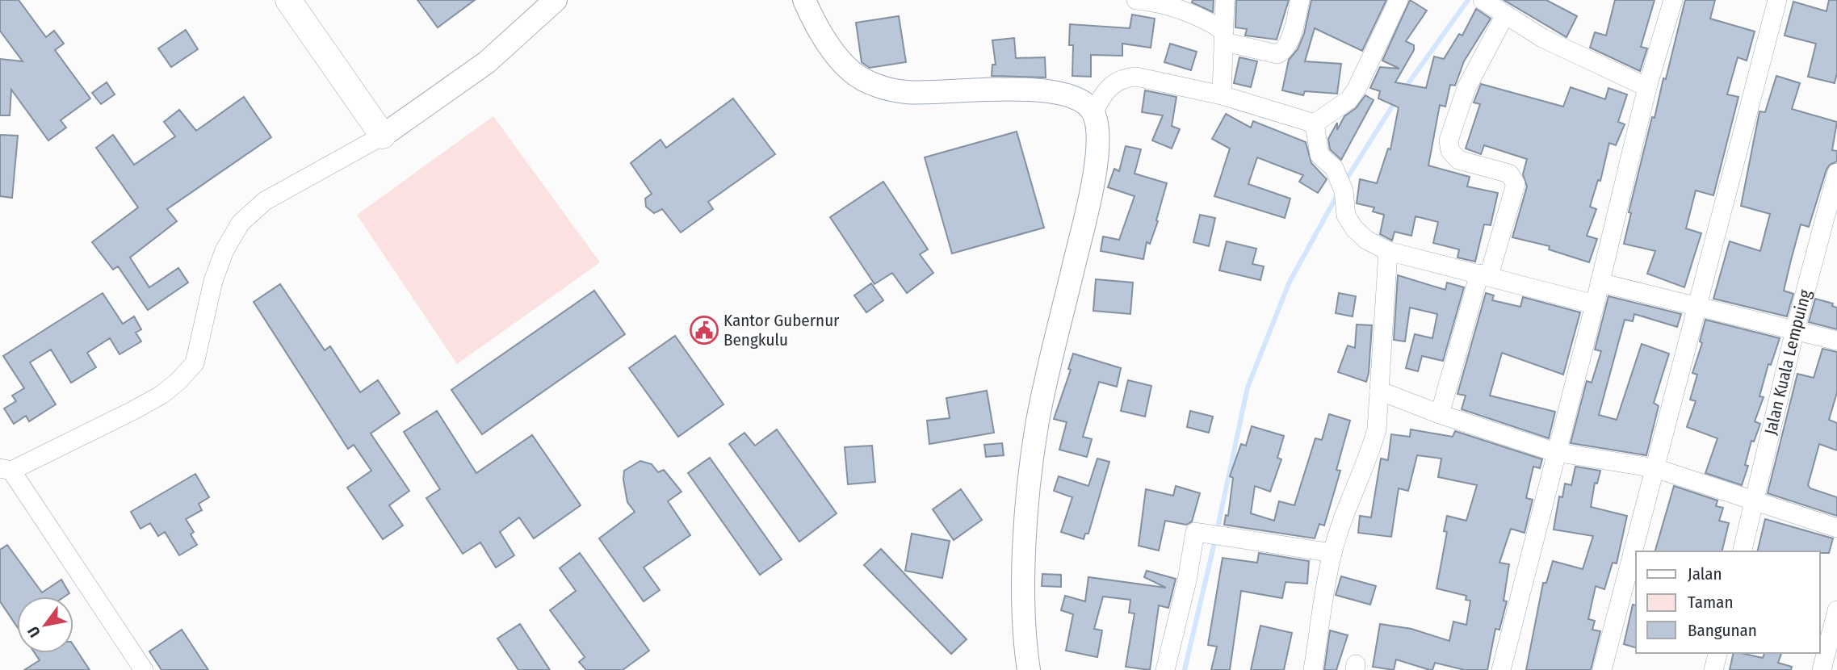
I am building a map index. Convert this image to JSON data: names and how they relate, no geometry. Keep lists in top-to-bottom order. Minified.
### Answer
{"streets":{"street":["Jalan Kuala Lempuing"]},"places":{"public building":["Kantor Gubernur Bengkulu"]},"legend":["Jalan","Taman","Bangunan"],"north":"bottom left"}
